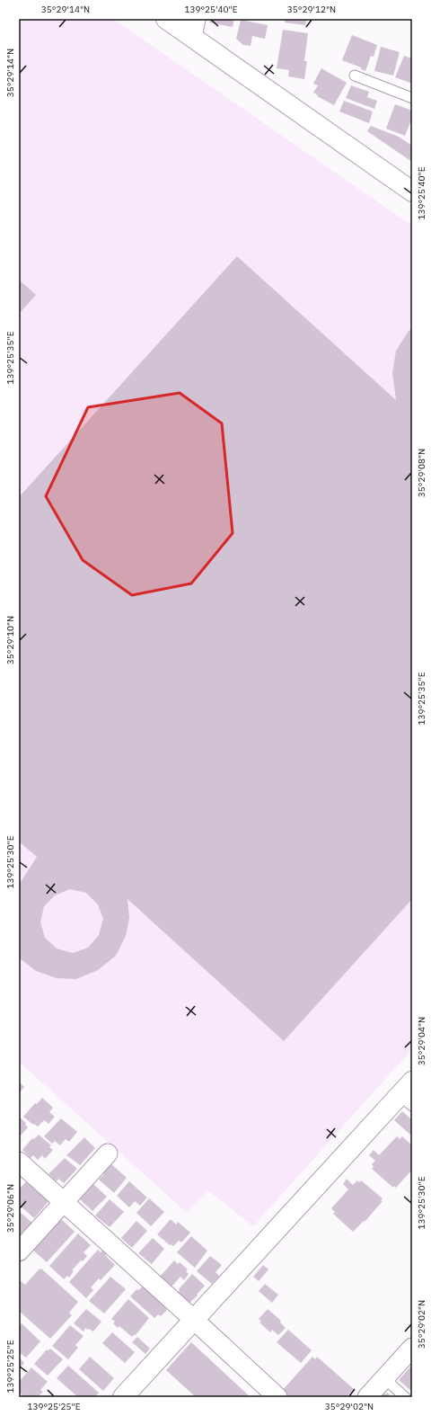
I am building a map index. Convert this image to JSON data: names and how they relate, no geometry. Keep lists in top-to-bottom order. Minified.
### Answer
{"coordinates":["35°29'14\"N","139°25'40\"E","35°29'12\"N","139°25'35\"E","35°29'08\"N","35°29'10\"N","139°25'30\"E","35°29'04\"N","35°29'06\"N","35°29'02\"N","139°25'25\"E"]}
